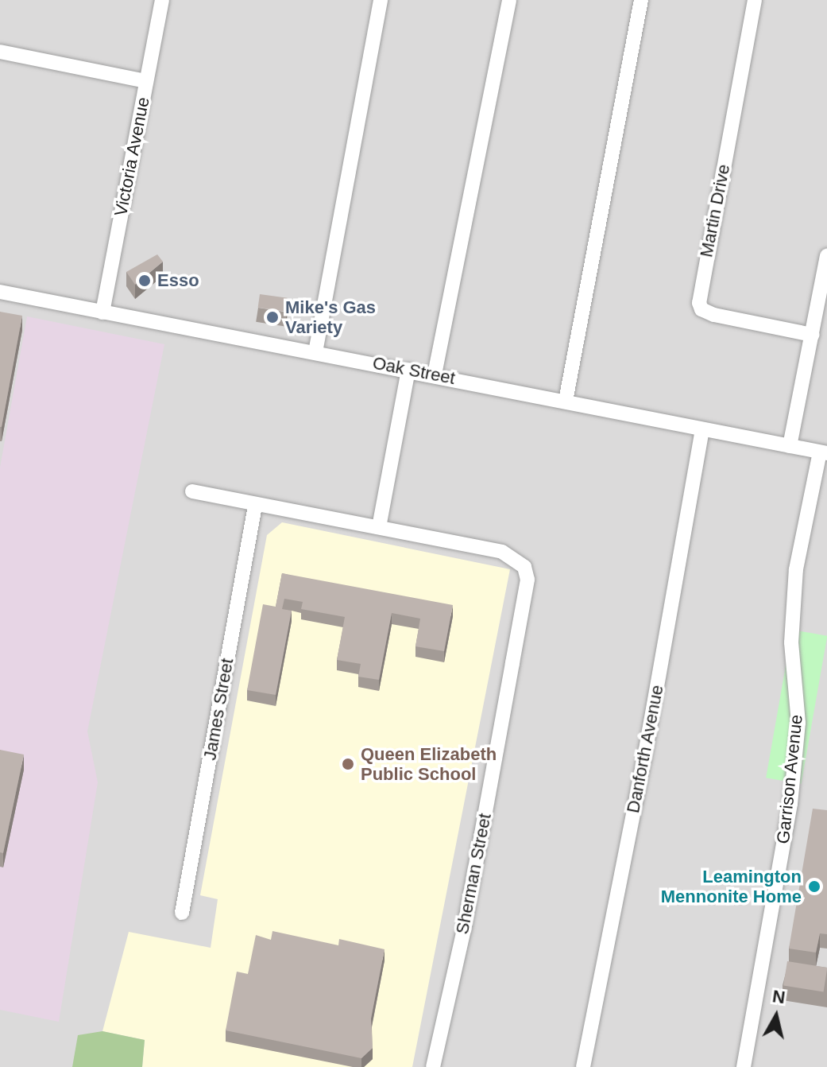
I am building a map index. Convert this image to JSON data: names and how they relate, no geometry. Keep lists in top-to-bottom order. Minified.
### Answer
{"streets":{"street":["Victoria Avenue","Martin Drive","Oak Street","James Street","Danforth Avenue","Garrison Avenue","Sherman Street"]},"crossings":[["Victoria Avenue","Oak Street"],["Oak Street","Danforth Avenue"],["Oak Street","Garrison Avenue"]],"places":["Esso","Mike's Gas Variety","Queen Elizabeth Public School","Leamington Mennonite Home"],"north":"top"}
